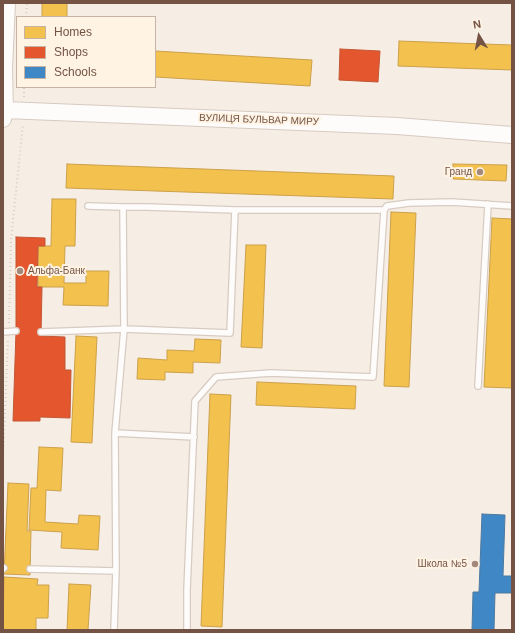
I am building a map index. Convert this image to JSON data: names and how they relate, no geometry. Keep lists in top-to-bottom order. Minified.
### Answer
{"streets":{"street":["ВУЛИЦЯ БУЛЬВАР МИРУ"]},"places":["Гранд","Альфа-Банк","Школа №5"],"legend":["Homes","Shops","Schools"],"north":"top"}
